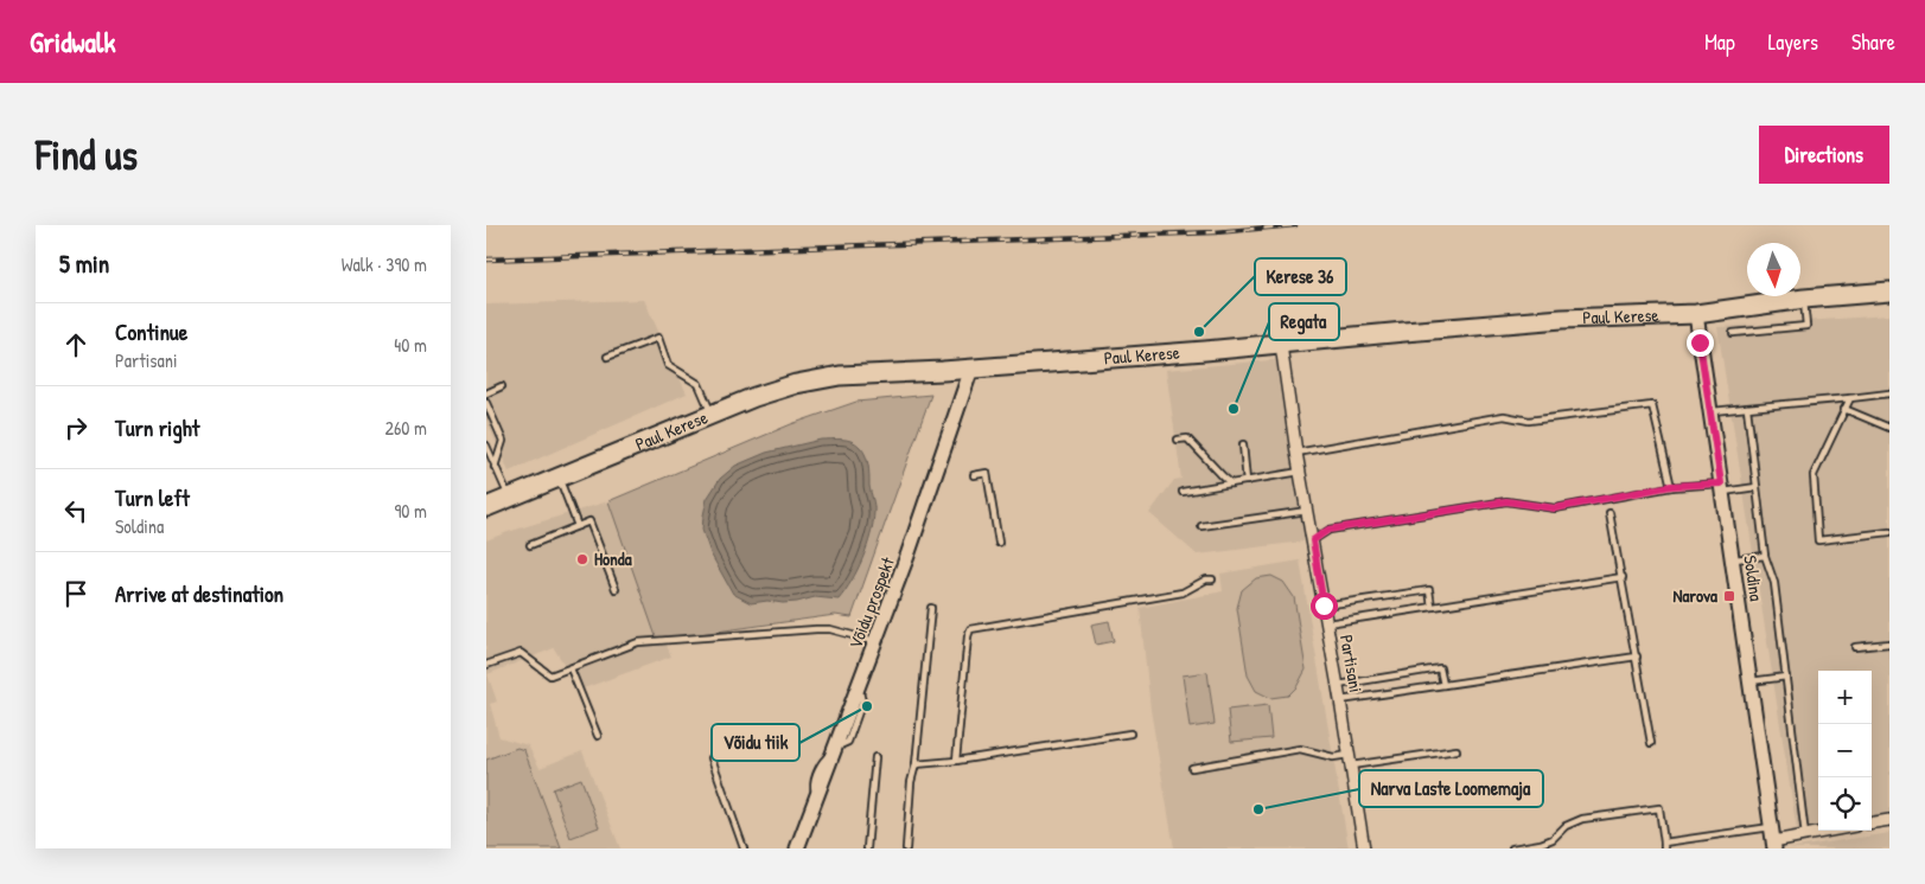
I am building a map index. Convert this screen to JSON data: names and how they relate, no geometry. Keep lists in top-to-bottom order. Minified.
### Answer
{"streets":{"highway":["Paul Kerese"],"street":["Soldina","Võidu prospekt","Partisani"]},"crossings":[["Paul Kerese","Soldina"],["Paul Kerese","Võidu prospekt"],["Paul Kerese","Partisani"]],"places":{"other":["Kerese 36","Regata","Honda","Võidu tiik","Narva Laste Loomemaja"],"transit":["Narova"]},"north":"bottom","page":{"header":"Gridwalk","nav":["Map","Layers","Share"],"buttons":"Directions","title":"Find us","heading":["5 min","Walk · 390 m"],"list":[["Continue","Partisani","40 m"],["Turn right","260 m"],["Turn left","Soldina","90 m"],"Arrive at destination"],"map_buttons":["+","−"]}}
